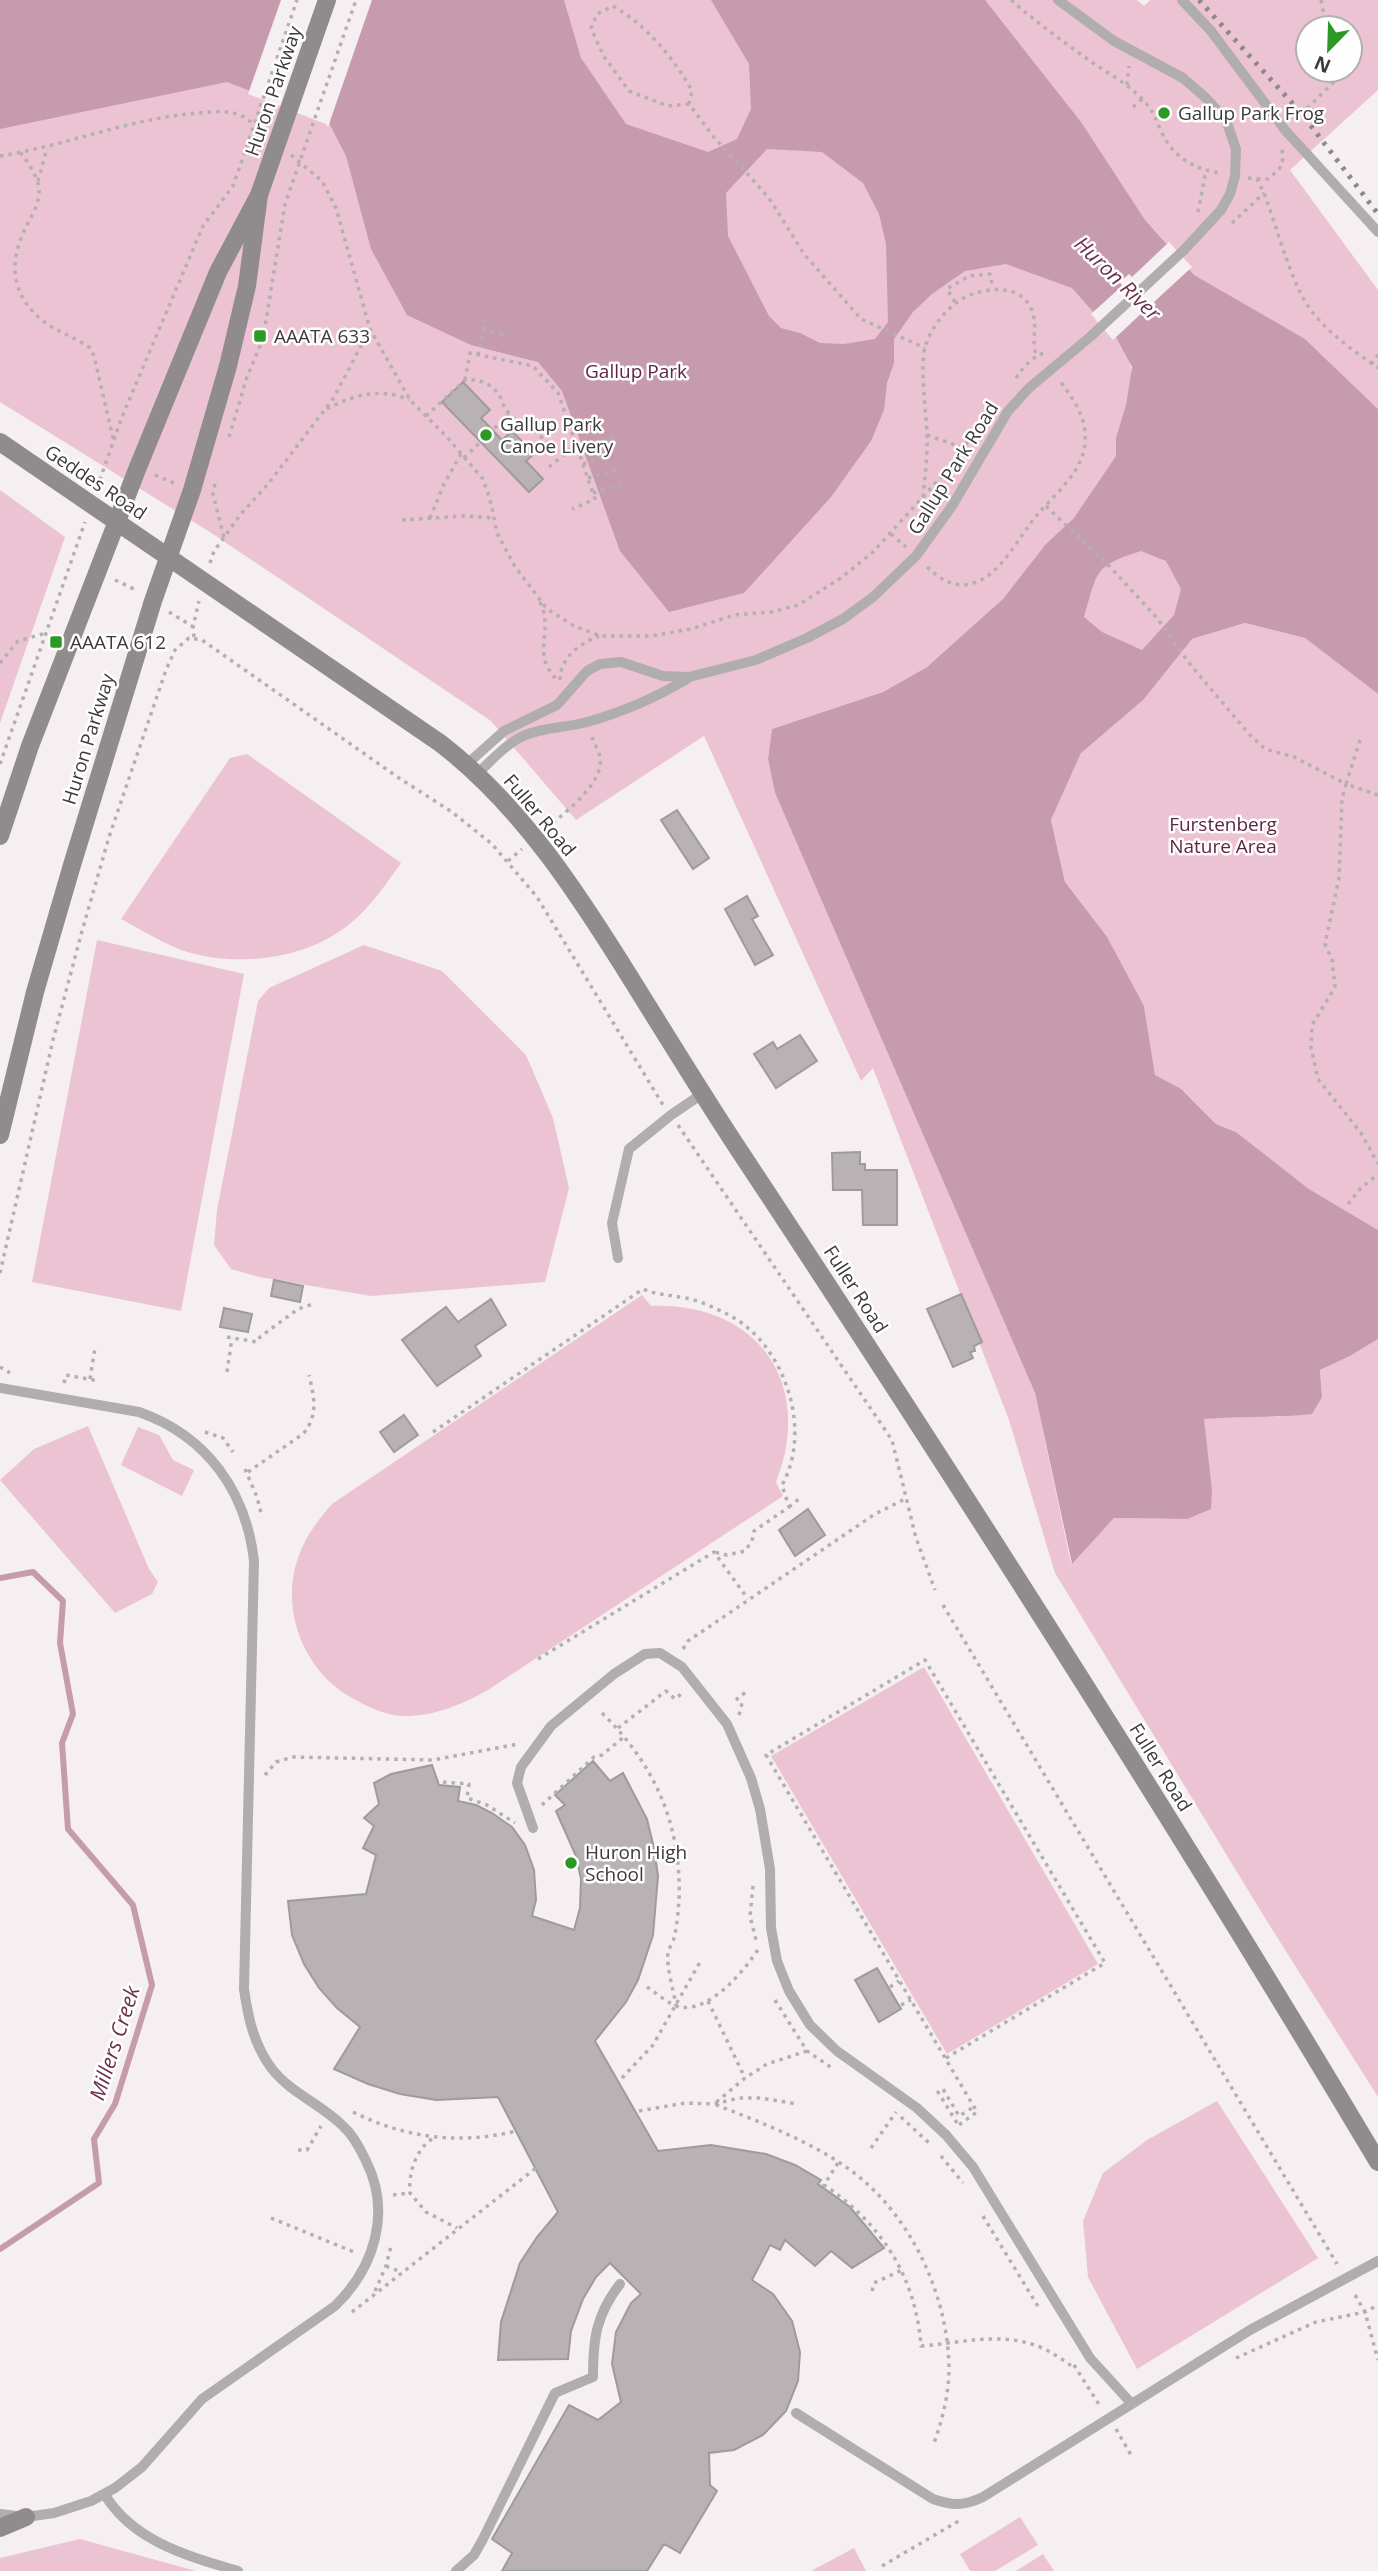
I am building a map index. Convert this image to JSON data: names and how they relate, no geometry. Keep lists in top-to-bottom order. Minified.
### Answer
{"streets":{"main road":["Huron Parkway","Geddes Road","Fuller Road"],"lane":["Gallup Park Road"]},"crossings":[["Huron Parkway","Geddes Road"],["Huron Parkway","Fuller Road"],["Gallup Park Road","Fuller Road"],["Geddes Road","Fuller Road"]],"water":["Huron River","Millers Creek"],"parks":["Gallup Park","Furstenberg Nature Area"],"places":{"other":["Gallup Park Frog","Gallup Park Canoe Livery","Huron High School"],"transit":["AAATA 633","AAATA 612"]},"north":"bottom left"}
